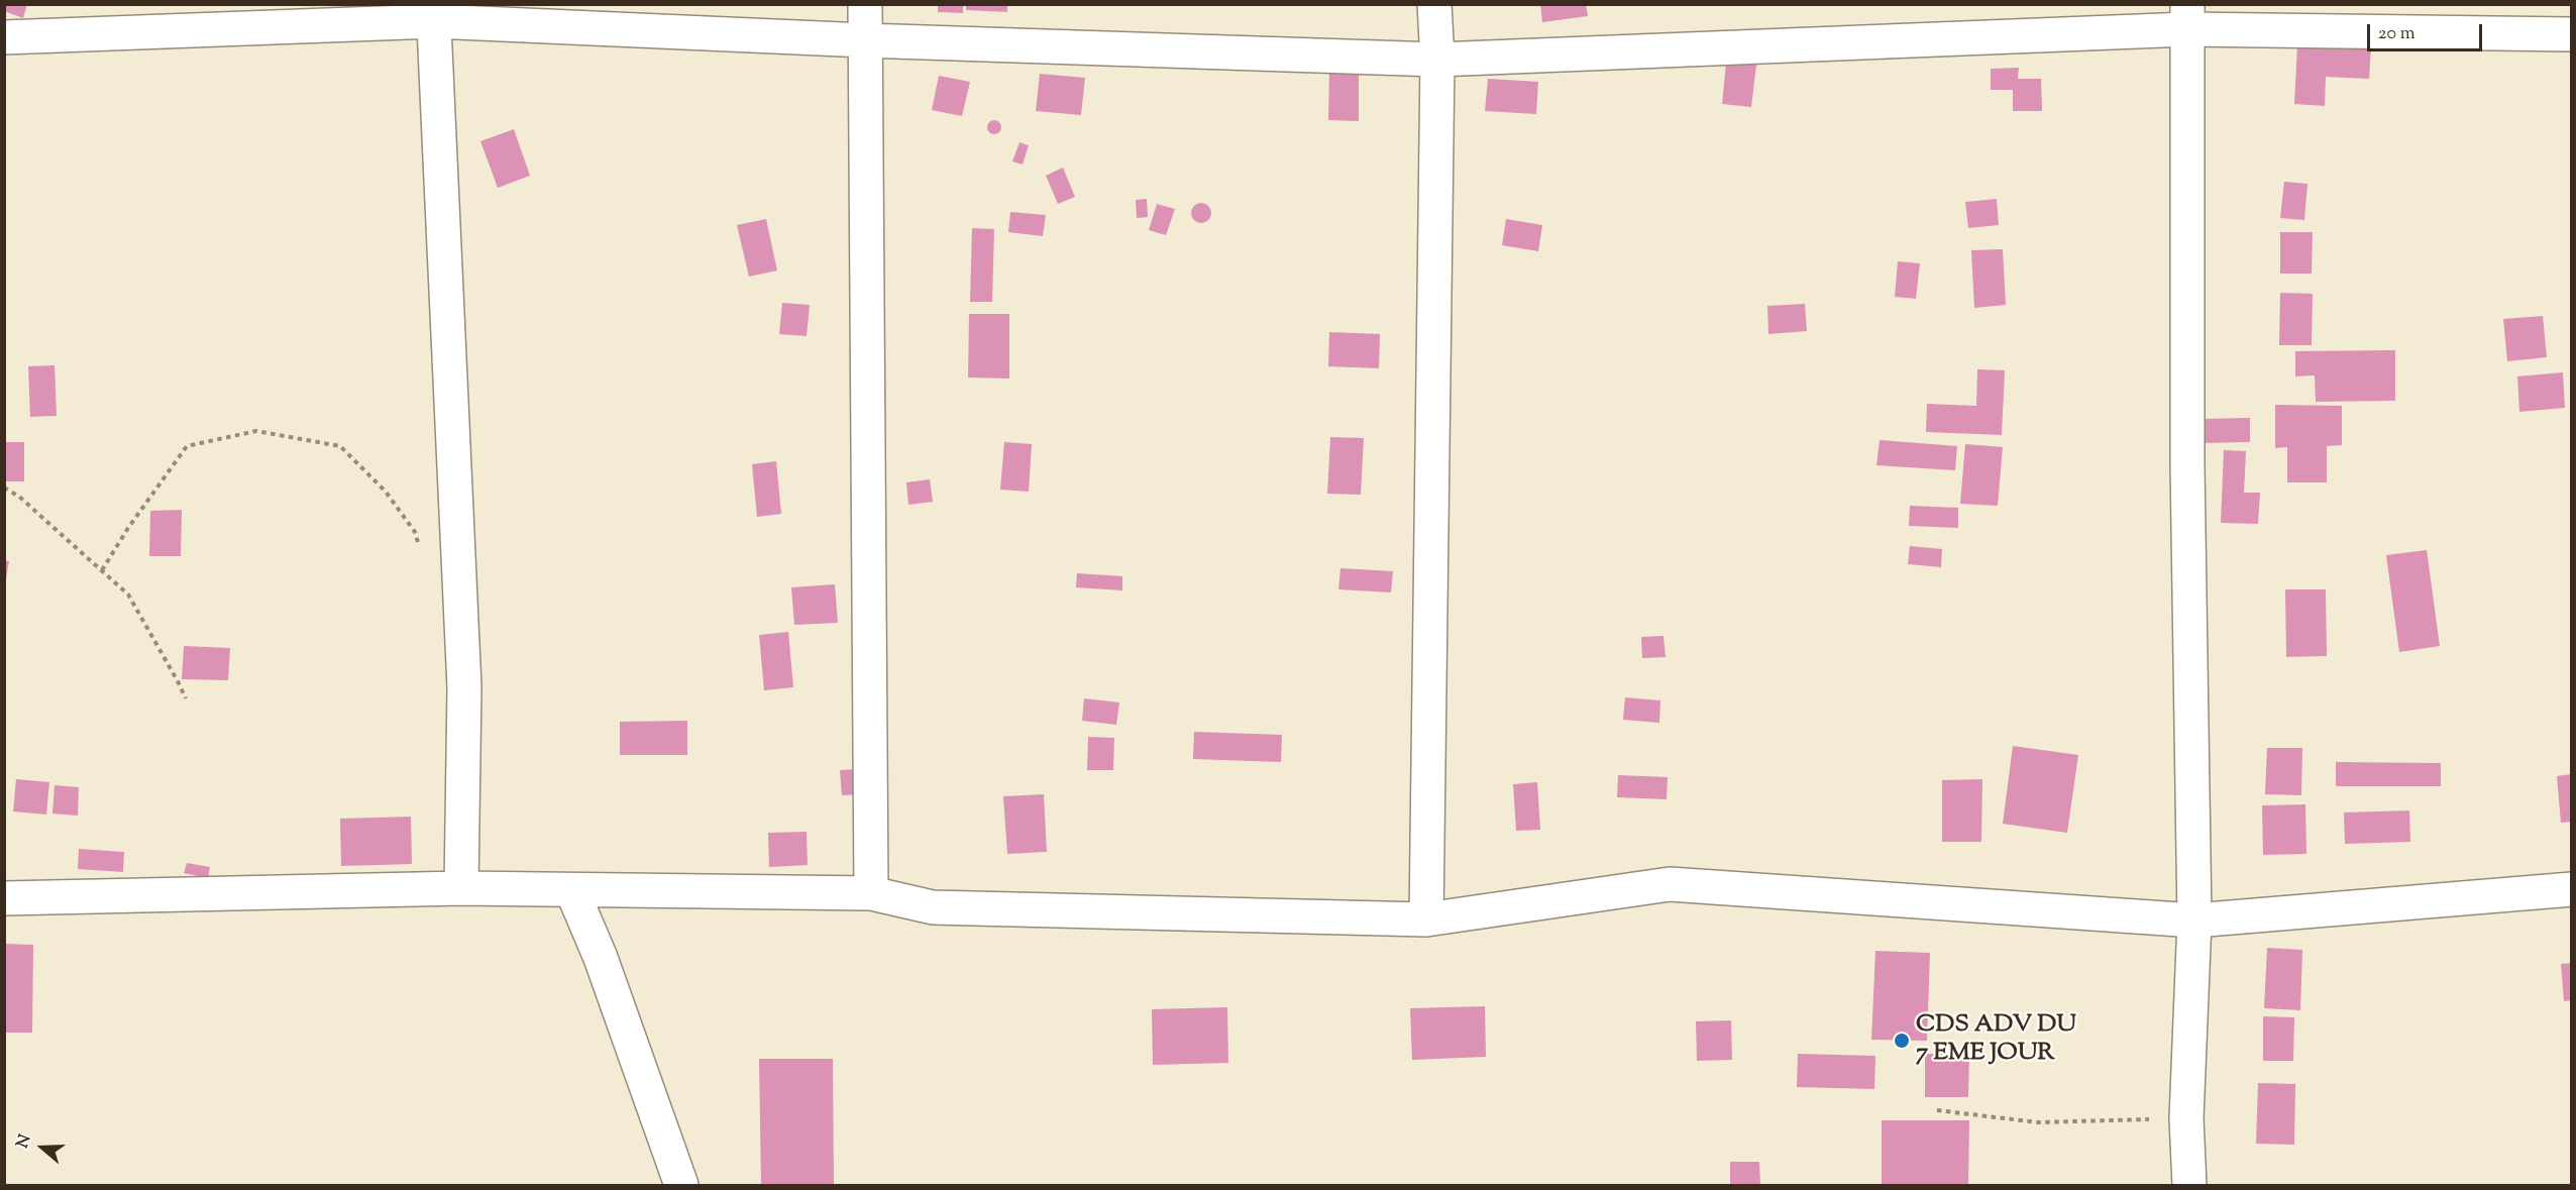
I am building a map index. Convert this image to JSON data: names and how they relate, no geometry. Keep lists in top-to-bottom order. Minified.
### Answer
{"places":["CDS ADV DU 7 EME JOUR"],"scale_bar":"20 m","north":"left"}
